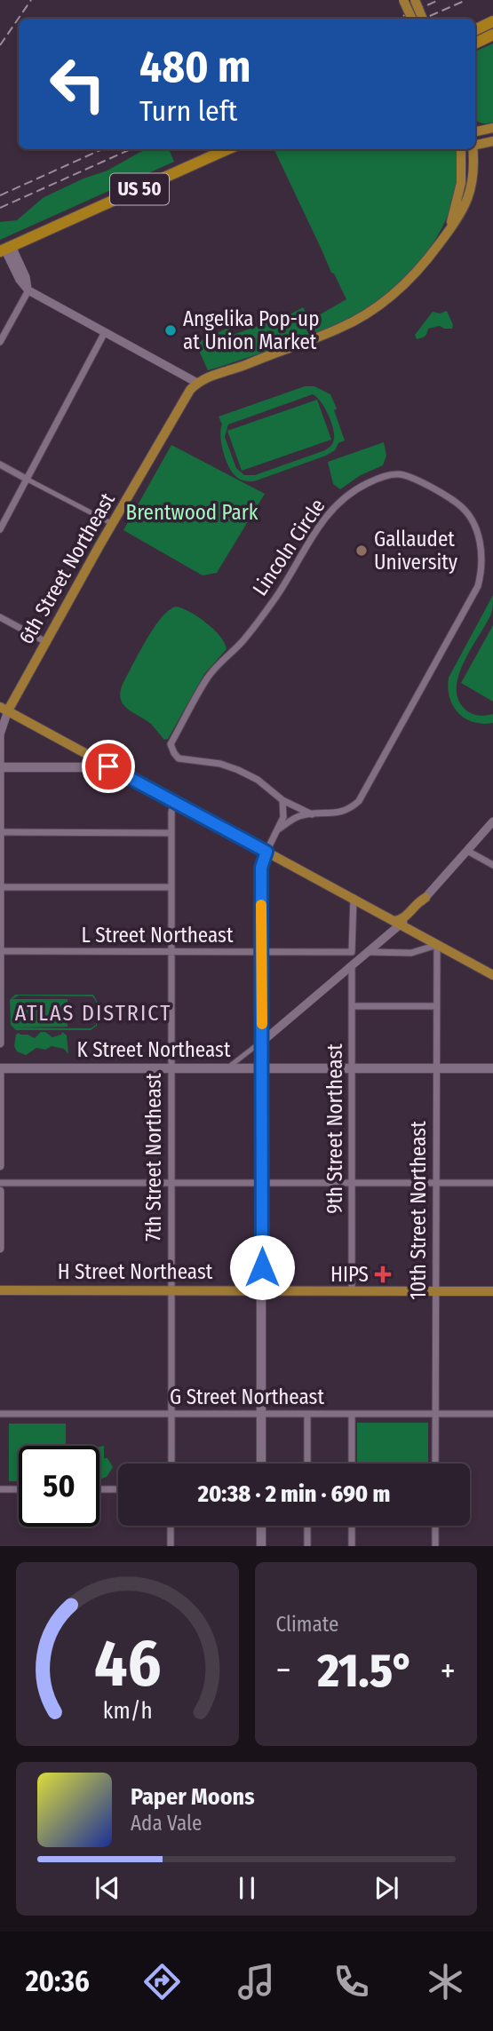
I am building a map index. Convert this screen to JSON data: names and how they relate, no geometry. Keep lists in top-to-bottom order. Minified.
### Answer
{"streets":{"highway":["US 50"],"main road":["6th Street Northeast","K Street Northeast","H Street Northeast"],"street":["Lincoln Circle","L Street Northeast","9th Street Northeast","7th Street Northeast","10th Street Northeast","G Street Northeast"]},"crossings":[["6th Street Northeast","L Street Northeast"],["L Street Northeast","7th Street Northeast"],["K Street Northeast","9th Street Northeast"],["K Street Northeast","7th Street Northeast"],["K Street Northeast","10th Street Northeast"],["9th Street Northeast","H Street Northeast"],["7th Street Northeast","H Street Northeast"],["7th Street Northeast","G Street Northeast"],["10th Street Northeast","H Street Northeast"],["10th Street Northeast","G Street Northeast"]],"districts":["ATLAS DISTRICT"],"parks":["Brentwood Park"],"places":{"other":["Angelika Pop-up at Union Market","Gallaudet University"],"health":["HIPS"]},"page":{"turn":["480 m","Turn left"],"limit":"50","trip":"20:38 · 2 min · 690 m","tile":"Climate","heat":["−","21.5°","+"],"song":["Paper Moons","Ada Vale"],"tabs":"20:36","gauge":["46","km/h"]}}
